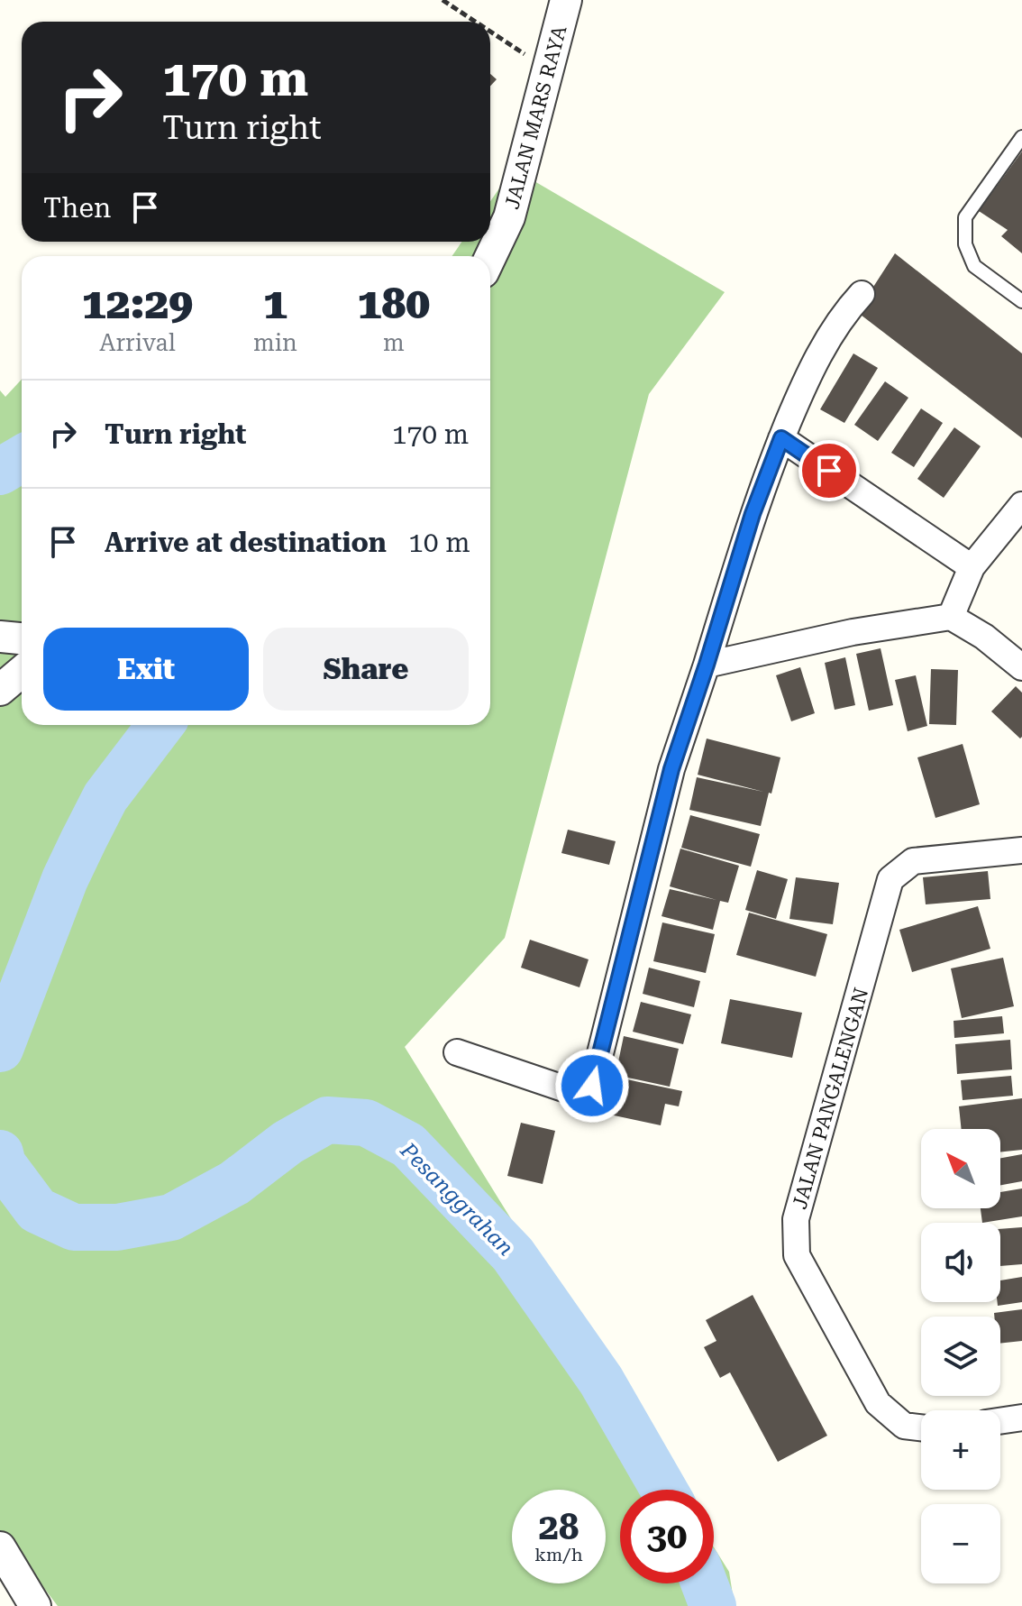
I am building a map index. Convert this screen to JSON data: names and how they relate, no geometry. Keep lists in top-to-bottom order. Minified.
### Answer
{"streets":{"street":["JALAN MARS RAYA","JALAN PANGALENGAN"]},"water":["Pesanggrahan"],"north":"top left","page":{"turn":["170 m","Turn right"],"then":"Then","eta":["12:29","Arrival","1","min","180","m"],"list":[{"name":"Turn right","value":"170 m"},{"name":"Arrive at destination","value":"10 m"}],"buttons":["Exit","Share"],"map_buttons":["+","−"],"speed":"28 km/h","limit":"30"}}
